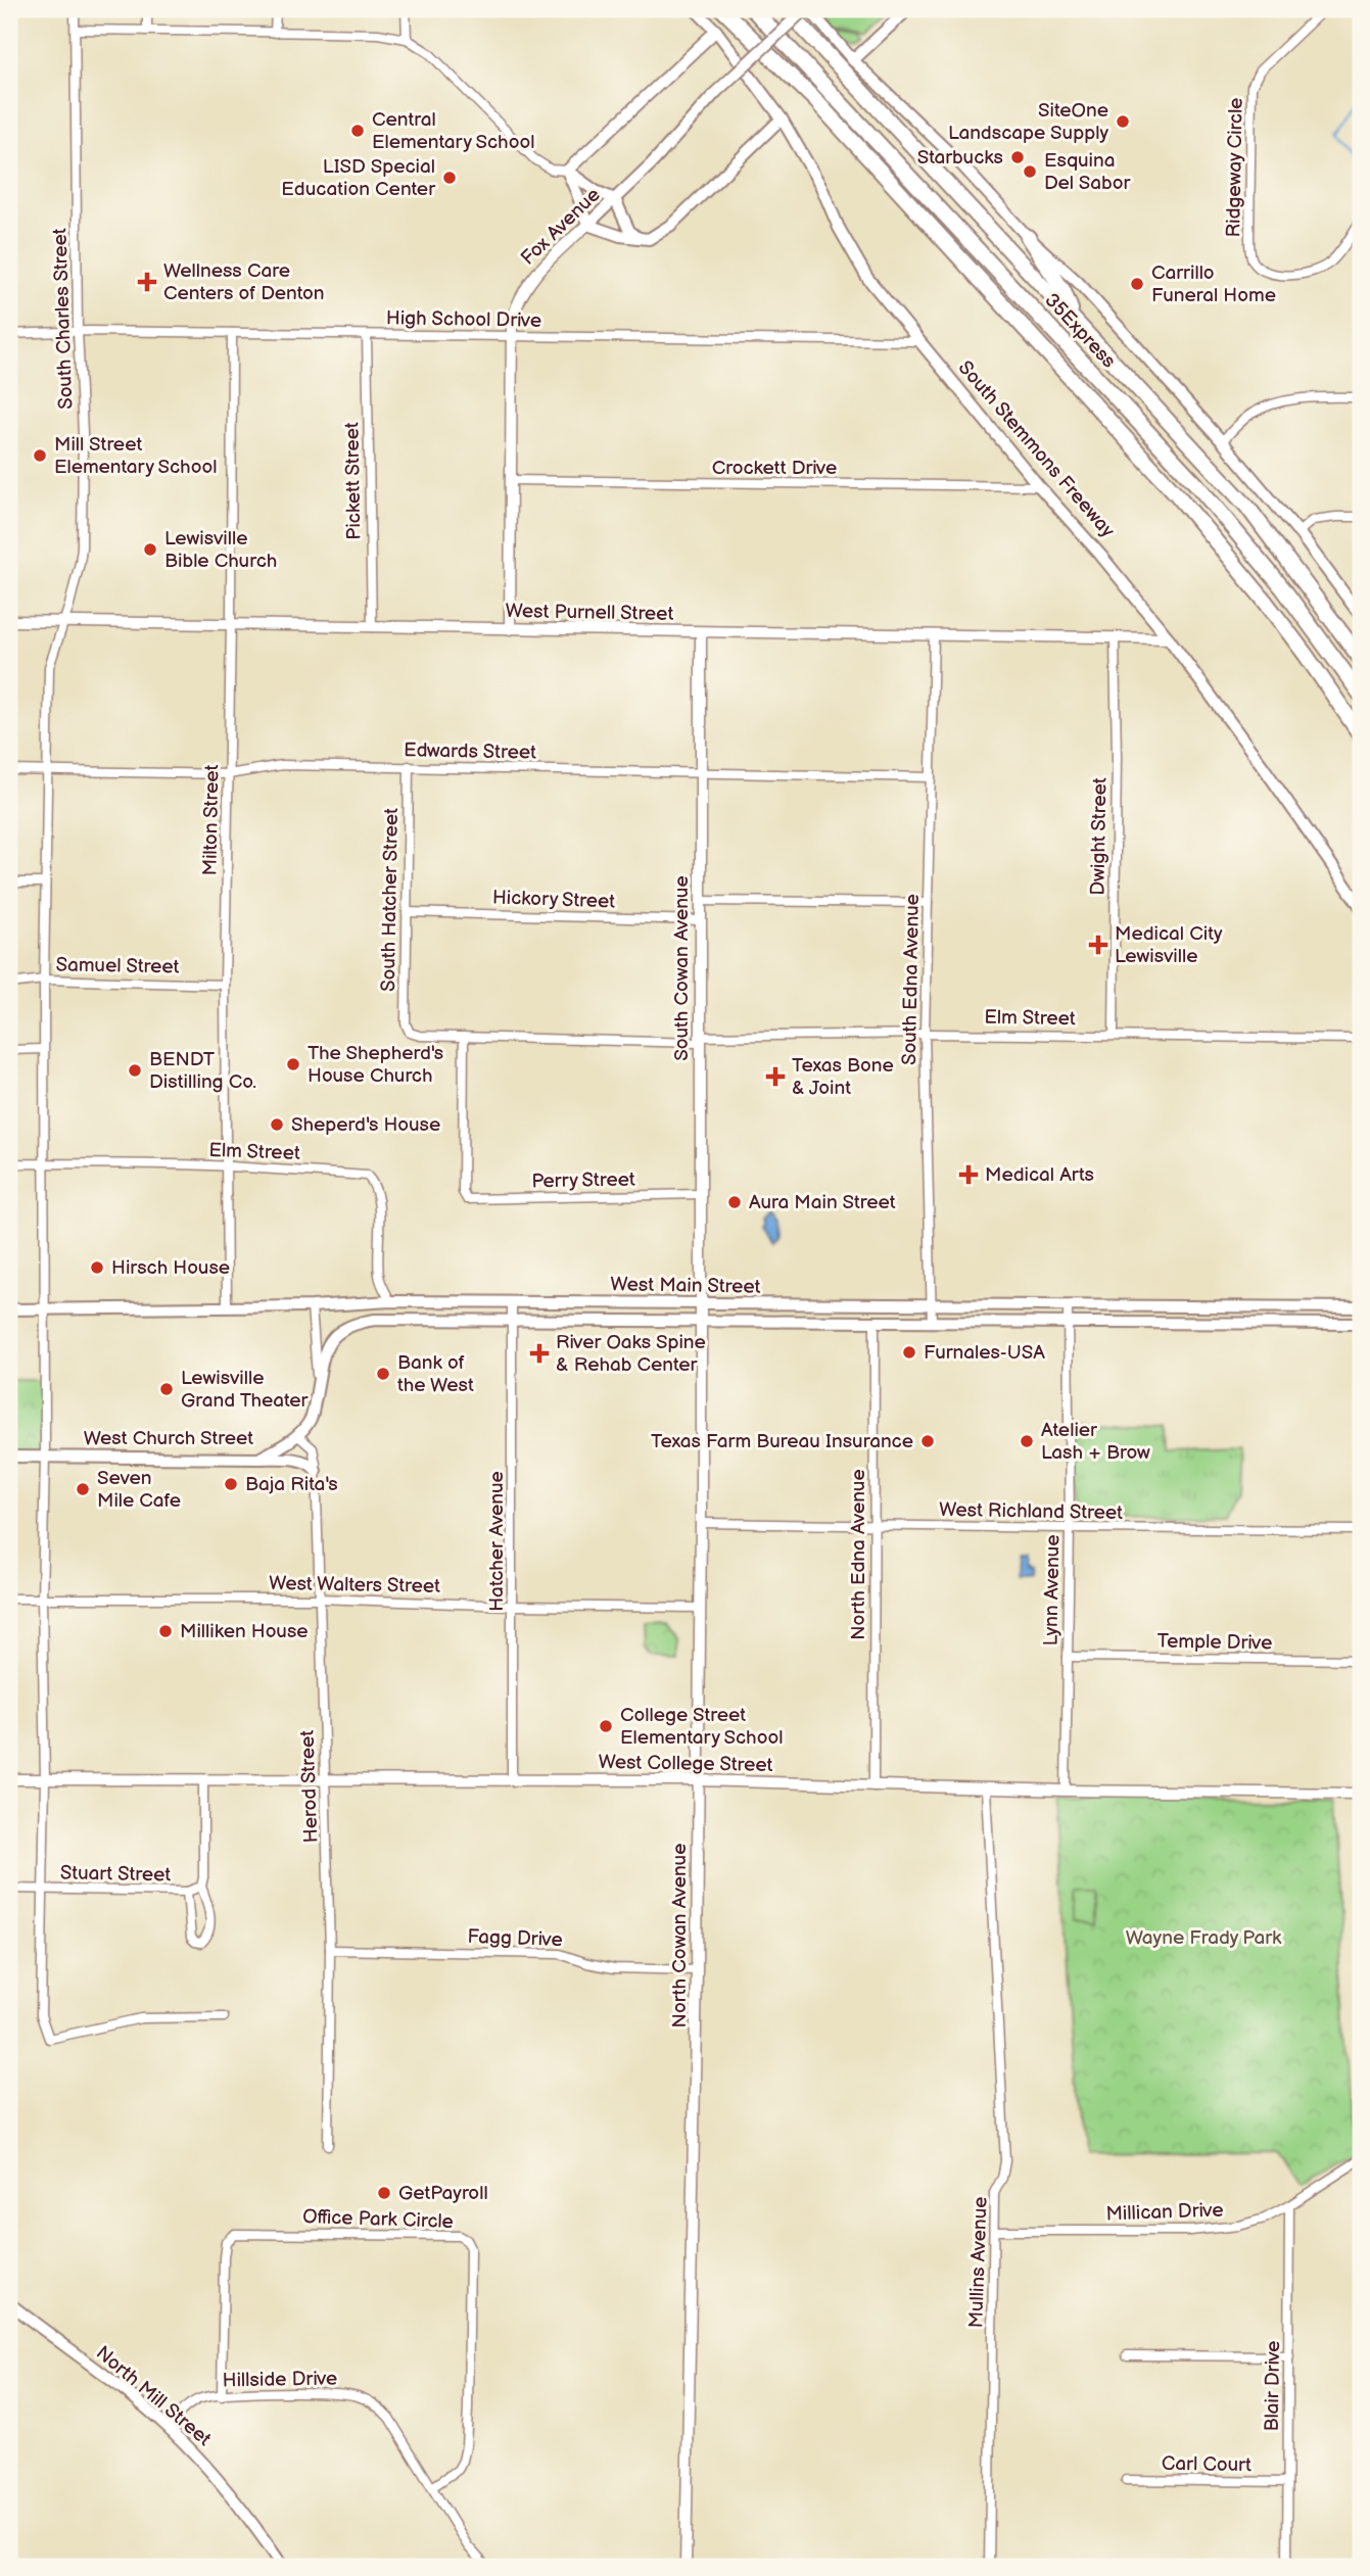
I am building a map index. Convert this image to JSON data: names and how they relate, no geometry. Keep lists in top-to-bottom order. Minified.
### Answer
{"streets":{"highway":["35Express"],"main road":["Fox Avenue","South Stemmons Freeway","West Main Street","West Church Street","North Mill Street"],"street":["Ridgeway Circle","South Charles Street","High School Drive","Crockett Drive","Pickett Street","West Purnell Street","Edwards Street","Milton Street","Dwight Street","South Hatcher Street","Hickory Street","Samuel Street","South Cowan Avenue","South Edna Avenue","Elm Street","Perry Street","West Richland Street","Hatcher Avenue","North Edna Avenue","West Walters Street","Lynn Avenue","Temple Drive","West College Street","Herod Street","Stuart Street","North Cowan Avenue","Fagg Drive","Millican Drive","Office Park Circle","Mullins Avenue","Hillside Drive","Blair Drive","Carl Court"]},"crossings":[["Fox Avenue","High School Drive"],["Fox Avenue","Crockett Drive"],["Fox Avenue","West Purnell Street"],["South Charles Street","High School Drive"],["South Charles Street","West Purnell Street"],["South Charles Street","Edwards Street"],["South Charles Street","Samuel Street"],["South Charles Street","Elm Street"],["South Charles Street","West Main Street"],["South Charles Street","West Church Street"],["South Charles Street","West Walters Street"],["South Charles Street","West College Street"],["South Charles Street","Stuart Street"],["High School Drive","South Stemmons Freeway"],["High School Drive","Pickett Street"],["High School Drive","Milton Street"],["South Stemmons Freeway","Crockett Drive"],["South Stemmons Freeway","West Purnell Street"],["Pickett Street","West Purnell Street"],["West Purnell Street","Milton Street"],["West Purnell Street","Dwight Street"],["West Purnell Street","South Cowan Avenue"],["West Purnell Street","South Edna Avenue"],["Edwards Street","Milton Street"],["Edwards Street","South Hatcher Street"],["Edwards Street","South Cowan Avenue"],["Edwards Street","South Edna Avenue"],["Milton Street","Samuel Street"],["Milton Street","Elm Street"],["Milton Street","West Main Street"],["Dwight Street","Elm Street"],["South Hatcher Street","Hickory Street"],["South Hatcher Street","Elm Street"],["Hickory Street","South Cowan Avenue"],["South Cowan Avenue","Elm Street"],["South Cowan Avenue","Perry Street"],["South Cowan Avenue","West Main Street"],["South Cowan Avenue","North Cowan Avenue"],["South Edna Avenue","Elm Street"],["South Edna Avenue","West Main Street"],["Elm Street","Perry Street"],["Elm Street","West Main Street"],["West Main Street","Hatcher Avenue"],["West Main Street","North Edna Avenue"],["West Main Street","Lynn Avenue"],["West Main Street","North Cowan Avenue"],["West Church Street","Herod Street"],["West Richland Street","North Edna Avenue"],["West Richland Street","Lynn Avenue"],["West Richland Street","North Cowan Avenue"],["Hatcher Avenue","West Walters Street"],["Hatcher Avenue","West College Street"],["North Edna Avenue","West College Street"],["West Walters Street","Herod Street"],["West Walters Street","North Cowan Avenue"],["Lynn Avenue","Temple Drive"],["Lynn Avenue","West College Street"],["West College Street","Herod Street"],["West College Street","North Cowan Avenue"],["West College Street","Mullins Avenue"],["Herod Street","Fagg Drive"],["North Cowan Avenue","Fagg Drive"],["Millican Drive","Mullins Avenue"],["Millican Drive","Blair Drive"],["Office Park Circle","Hillside Drive"],["Hillside Drive","North Mill Street"],["Blair Drive","Carl Court"]],"parks":["Wayne Frady Park"],"places":{"other":["SiteOne Landscape Supply","Central Elementary School","Starbucks","Esquina Del Sabor","LISD Special Education Center","Carrillo Funeral Home","Mill Street Elementary School","Lewisville Bible Church","The Shepherd's House Church","BENDT Distilling Co.","Sheperd's House","Aura Main Street","Hirsch House","Furnales-USA","Bank of the West","Lewisville Grand Theater","Texas Farm Bureau Insurance","Atelier Lash + Brow","Baja Rita's","Seven Mile Cafe","Milliken House","College Street Elementary School","GetPayroll"],"health":["Wellness Care Centers of Denton","Medical City Lewisville","Texas Bone & Joint","Medical Arts","River Oaks Spine & Rehab Center"]}}
